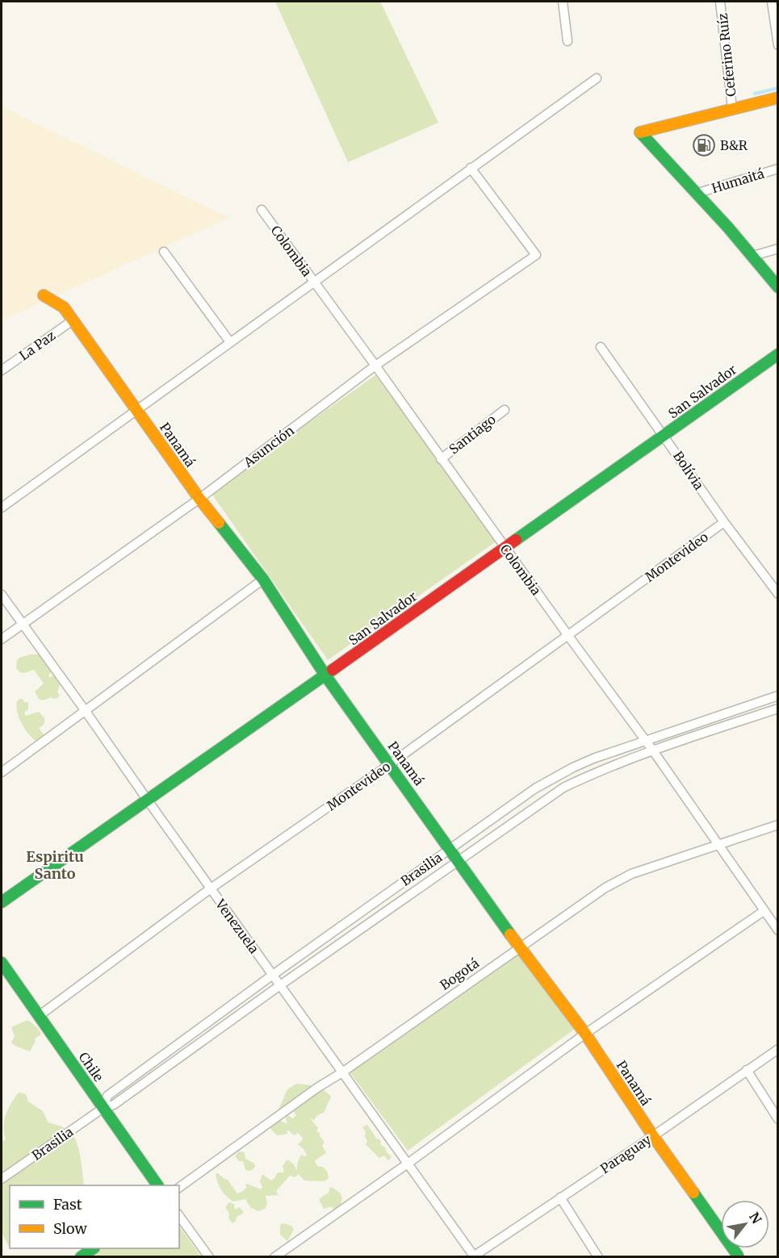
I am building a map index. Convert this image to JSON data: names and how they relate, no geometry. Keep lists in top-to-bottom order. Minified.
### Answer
{"streets":{"street":["Ceferino Ruíz","Humaitá","Colombia","La Paz","San Salvador","Santiago","Panamá","Asunción","Bolívia","Montevideo","Brasilia","Venezuela","Bogotá","Chile","Paraguay"]},"crossings":[["Colombia","San Salvador"],["Colombia","Santiago"],["Colombia","Asunción"],["Colombia","Montevideo"],["Colombia","Brasilia"],["Colombia","Bogotá"],["La Paz","Panamá"],["San Salvador","Panamá"],["San Salvador","Bolívia"],["San Salvador","Venezuela"],["Panamá","Asunción"],["Panamá","Montevideo"],["Panamá","Brasilia"],["Panamá","Bogotá"],["Panamá","Paraguay"],["Asunción","Venezuela"],["Bolívia","Montevideo"],["Montevideo","Venezuela"],["Montevideo","Chile"],["Brasilia","Venezuela"],["Brasilia","Chile"],["Venezuela","Bogotá"],["Venezuela","Paraguay"]],"districts":["Espiritu Santo"],"places":{"fuel station":["B&R"]},"legend":["Fast","Slow"],"north":"top right"}
